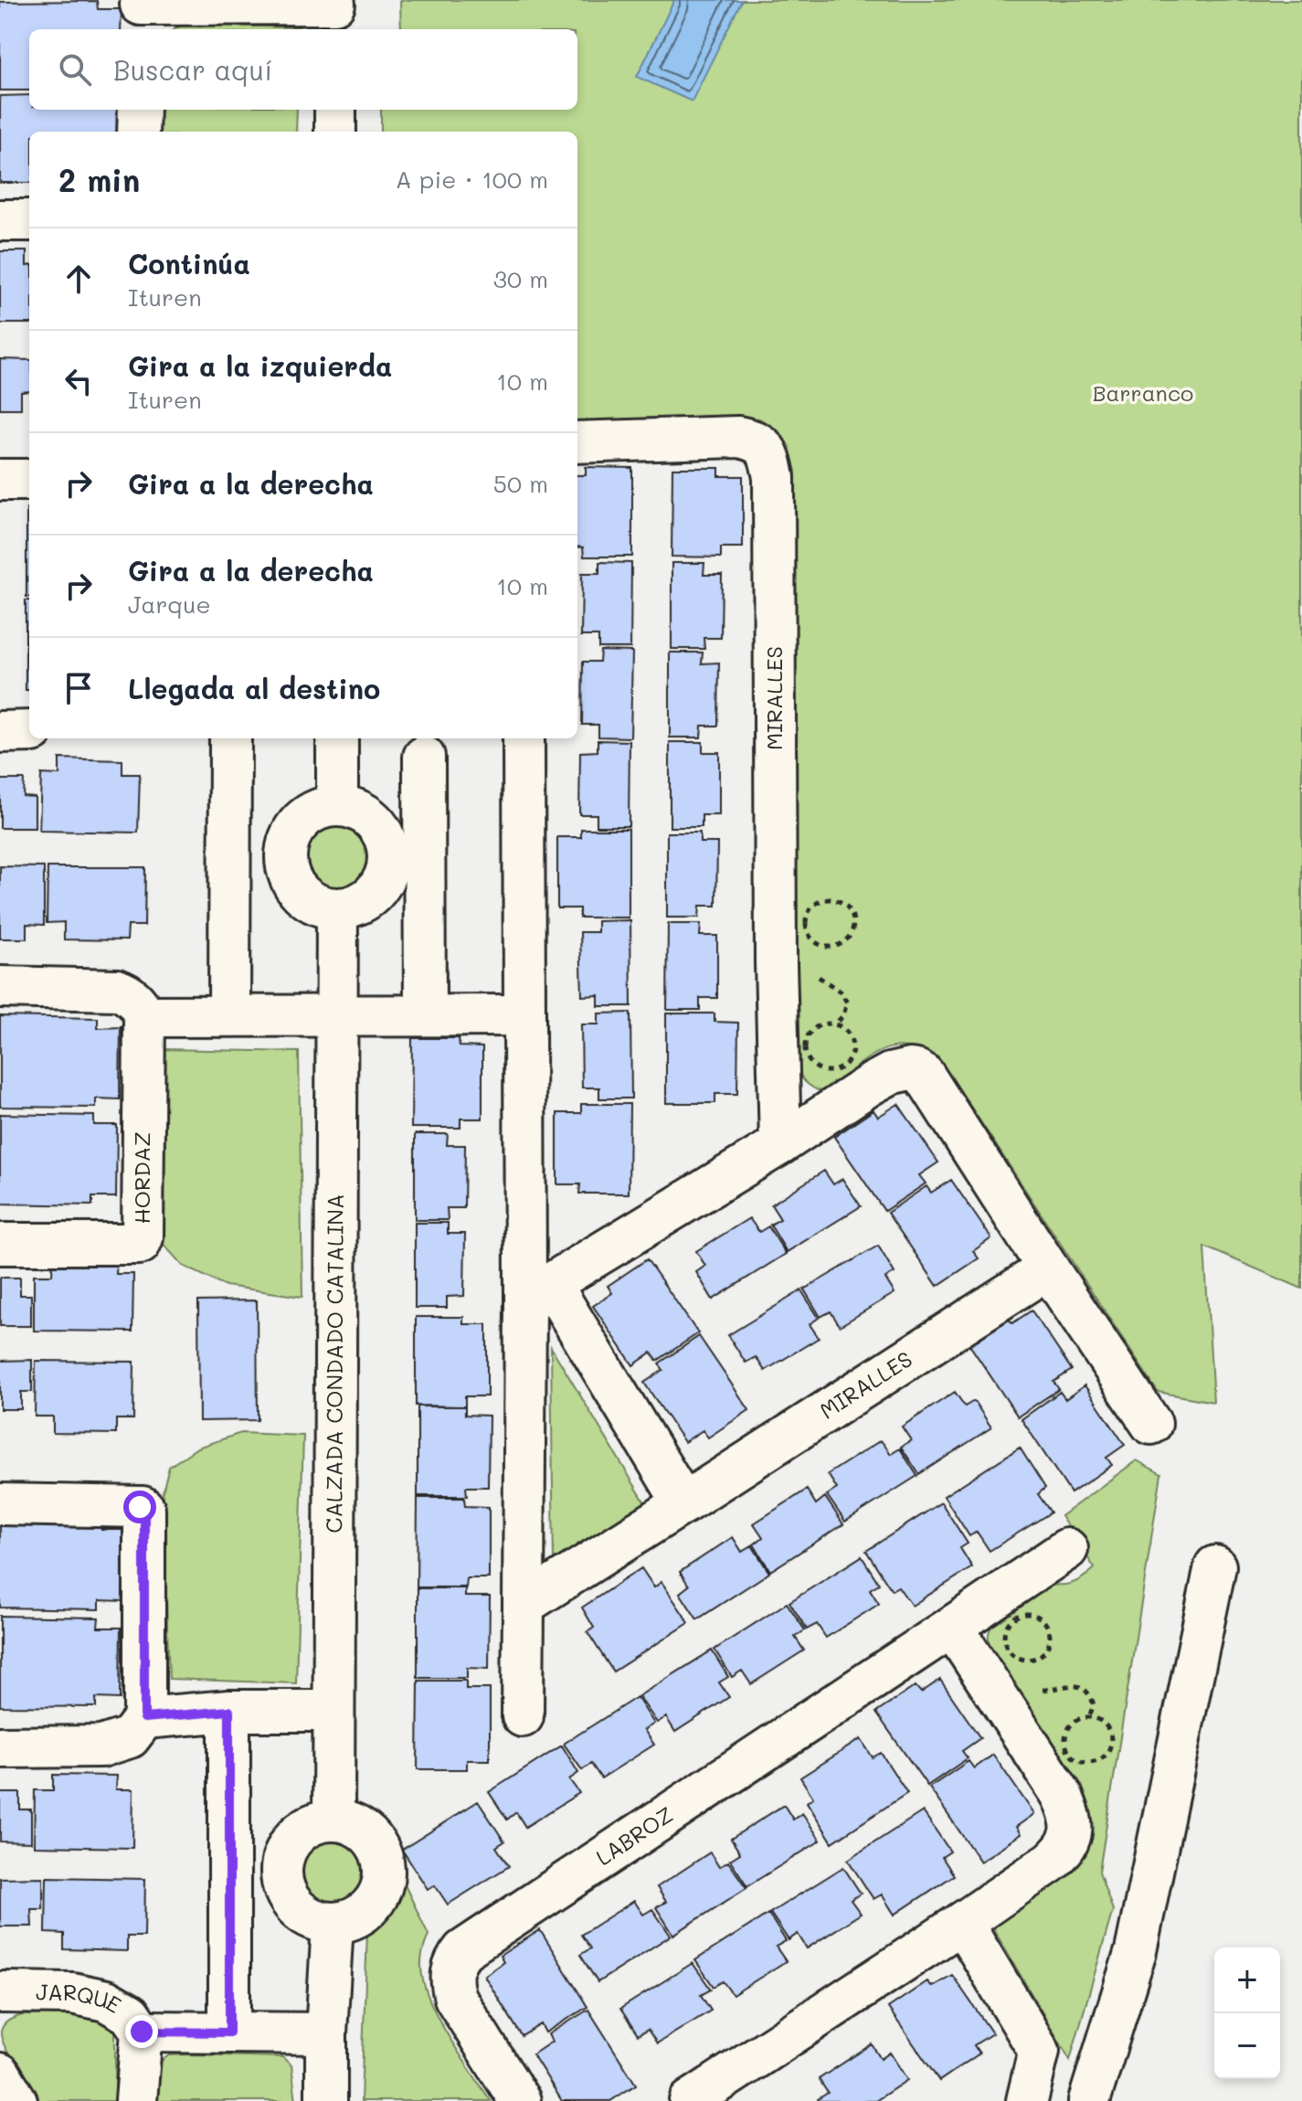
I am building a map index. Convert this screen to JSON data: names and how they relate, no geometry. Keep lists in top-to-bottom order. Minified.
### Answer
{"streets":{"street":["MIRALLES","HORDAZ","CALZADA CONDADO CATALINA","LABROZ","JARQUE"]},"parks":["Barranco"],"page":{"search":"Buscar aquí","heading":["2 min","A pie · 100 m"],"list":[["Continúa","Ituren","30 m"],["Gira a la izquierda","Ituren","10 m"],["Gira a la derecha","50 m"],["Gira a la derecha","Jarque","10 m"],"Llegada al destino"],"map_buttons":["+","−"]}}
